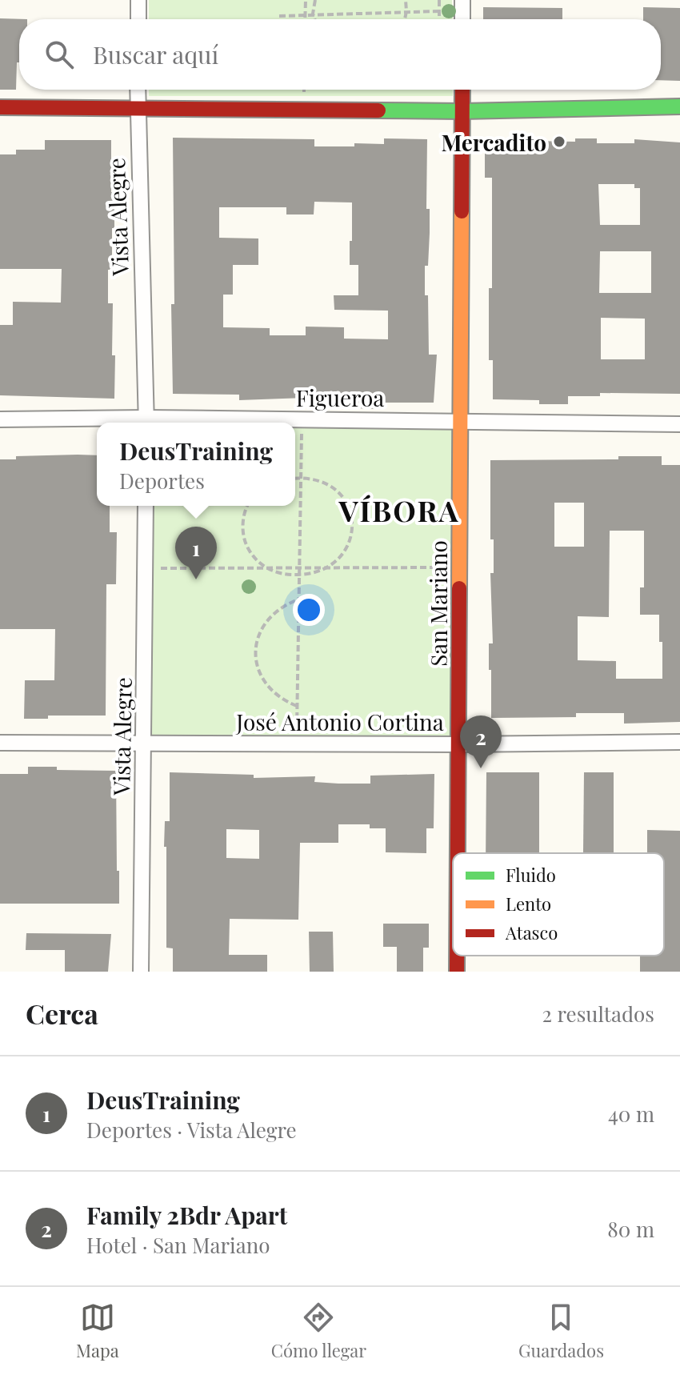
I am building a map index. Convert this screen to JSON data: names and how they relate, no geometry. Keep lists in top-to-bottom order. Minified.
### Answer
{"streets":{"street":["Vista Alegre","Figueroa","San Mariano","José Antonio Cortina"]},"crossings":[["Vista Alegre","Figueroa"],["Vista Alegre","José Antonio Cortina"],["Figueroa","San Mariano"],["San Mariano","José Antonio Cortina"]],"districts":["VÍBORA"],"places":["Mercadito"],"legend":["Fluido","Lento","Atasco"],"page":{"search":"Buscar aquí","popup":["DeusTraining","Deportes"],"pins":["1","2"],"heading":["Cerca","2 resultados"],"list":[{"mark":"1","name":"DeusTraining","note":"Deportes · Vista Alegre","value":"40 m"},{"mark":"2","name":"Family 2Bdr Apart","note":"Hotel · San Mariano","value":"80 m"}],"nav":["Mapa","Cómo llegar","Guardados"]}}
